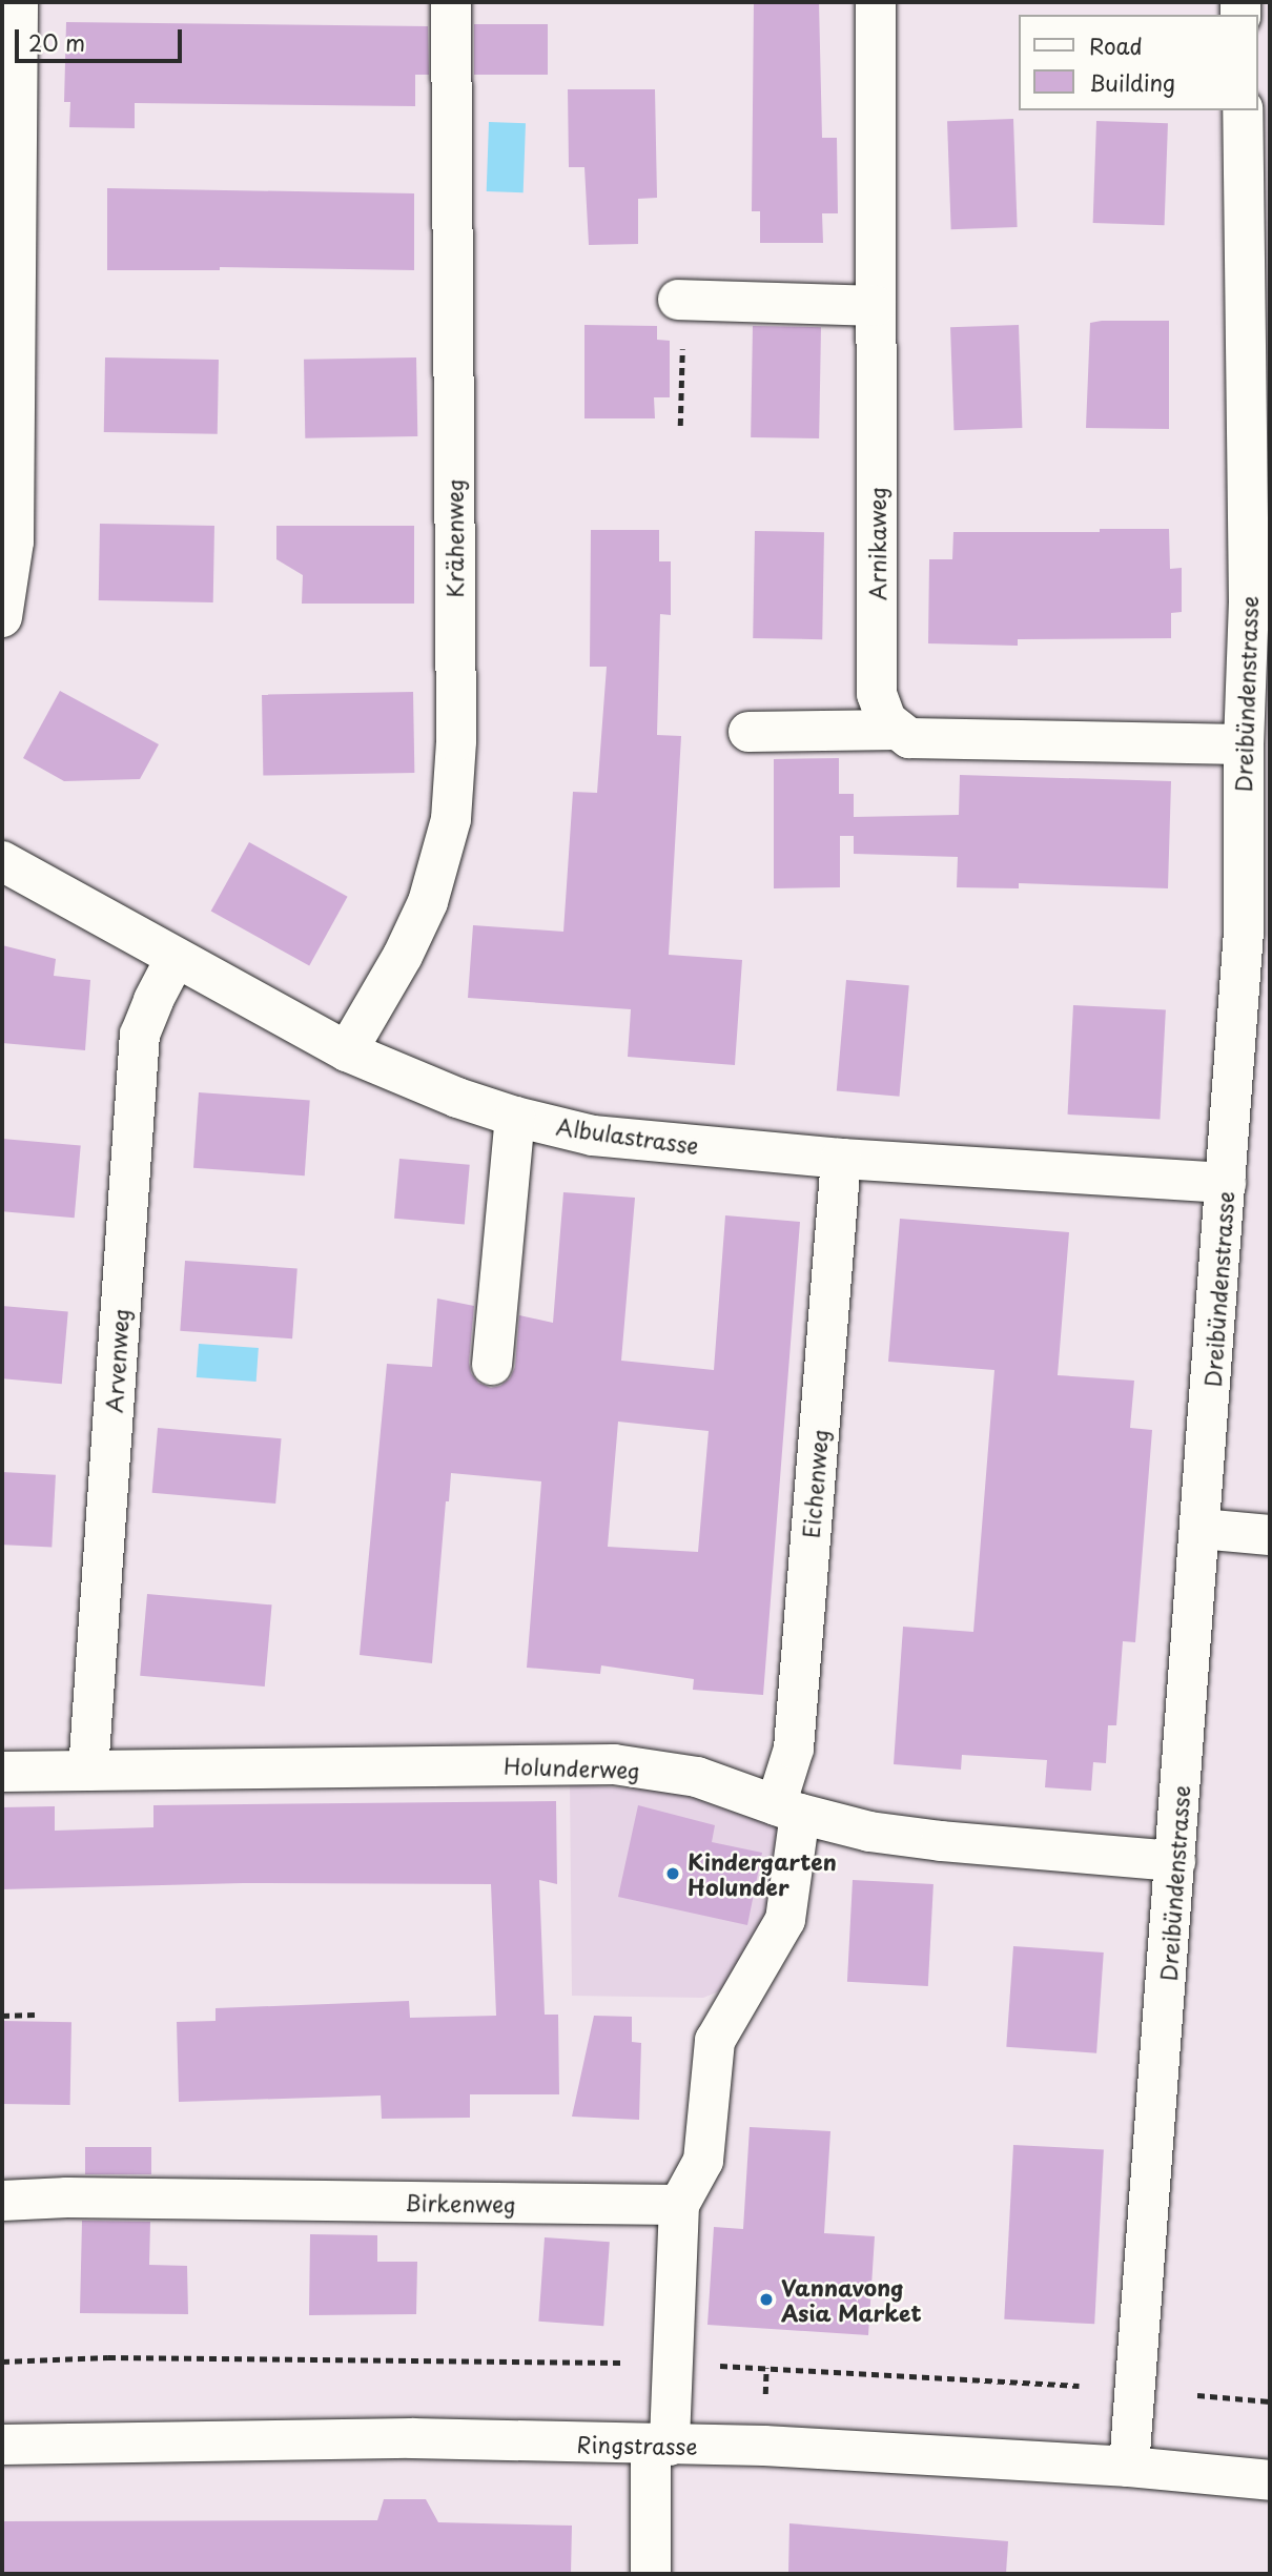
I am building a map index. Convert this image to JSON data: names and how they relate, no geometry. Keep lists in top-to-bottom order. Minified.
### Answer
{"streets":{"street":["Krähenweg","Arnikaweg","Dreibündenstrasse","Albulastrasse","Arvenweg","Eichenweg","Holunderweg","Birkenweg","Ringstrasse"]},"crossings":[["Krähenweg","Albulastrasse"],["Dreibündenstrasse","Albulastrasse"],["Dreibündenstrasse","Holunderweg"],["Dreibündenstrasse","Ringstrasse"],["Albulastrasse","Arvenweg"],["Albulastrasse","Eichenweg"],["Arvenweg","Holunderweg"],["Eichenweg","Holunderweg"],["Eichenweg","Birkenweg"]],"places":["Kindergarten Holunder","Vannavong Asia Market"],"legend":["Road","Building"],"scale_bar":"20 m"}
